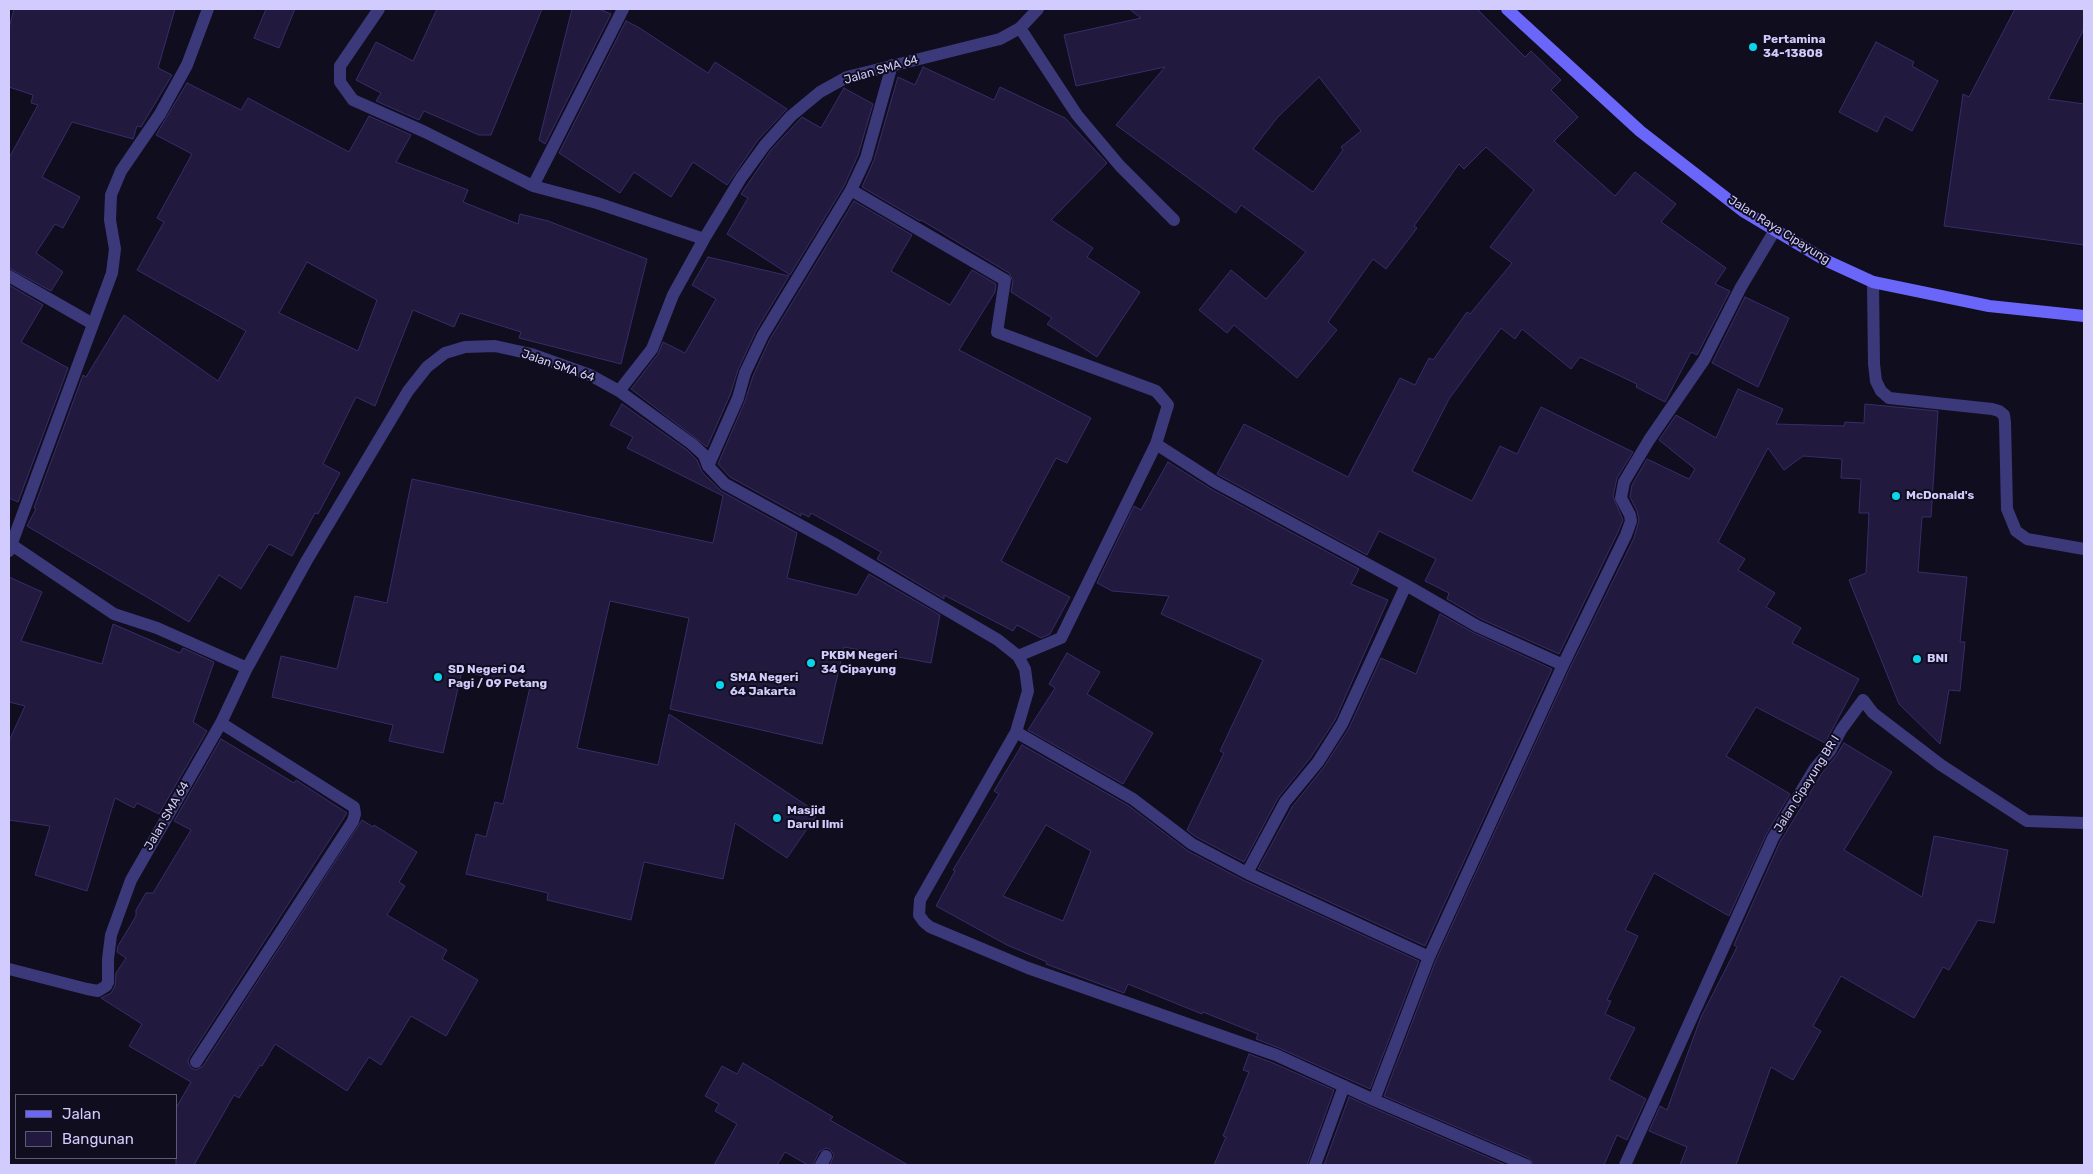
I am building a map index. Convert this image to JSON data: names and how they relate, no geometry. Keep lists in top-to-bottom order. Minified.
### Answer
{"streets":{"street":["Jalan SMA 64","Jalan Raya Cipayung","Jalan Cipayung BR I"]},"places":["Pertamina 34-13808","McDonald's","BNI","PKBM Negeri 34 Cipayung","SD Negeri 04 Pagi / 09 Petang","SMA Negeri 64 Jakarta","Masjid Darul Ilmi"],"legend":["Jalan","Bangunan"]}
